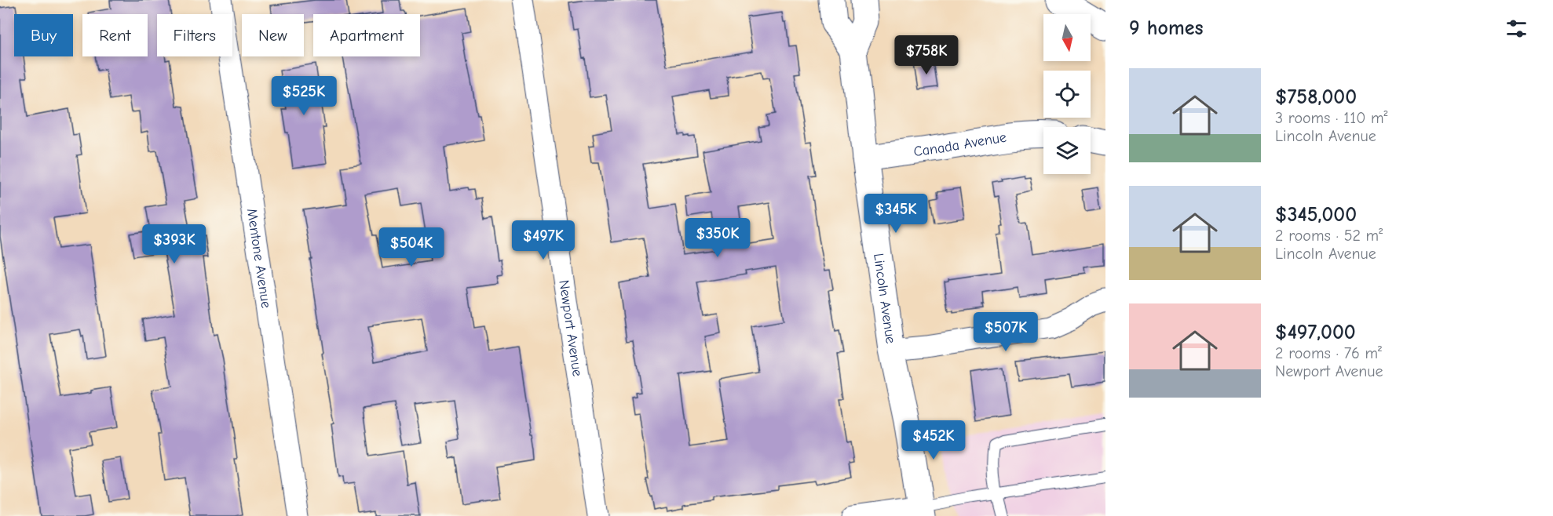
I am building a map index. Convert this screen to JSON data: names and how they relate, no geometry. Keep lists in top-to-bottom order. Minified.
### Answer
{"streets":{"main road":["Canada Avenue","Lincoln Avenue"],"street":["Mentone Avenue","Newport Avenue"]},"crossings":[["Canada Avenue","Lincoln Avenue"]],"north":"bottom","page":{"heading":"9 homes","chip":["Buy","Rent","Filters","New","Apartment"],"price":["$758K","$525K","$345K","$350K","$497K","$393K","$504K","$507K","$452K"],"list":[{"name":"$758,000","note":"3 rooms · 110 m² · Lincoln Avenue"},{"name":"$345,000","note":"2 rooms · 52 m² · Lincoln Avenue"},{"name":"$497,000","note":"2 rooms · 76 m² · Newport Avenue"}]}}
